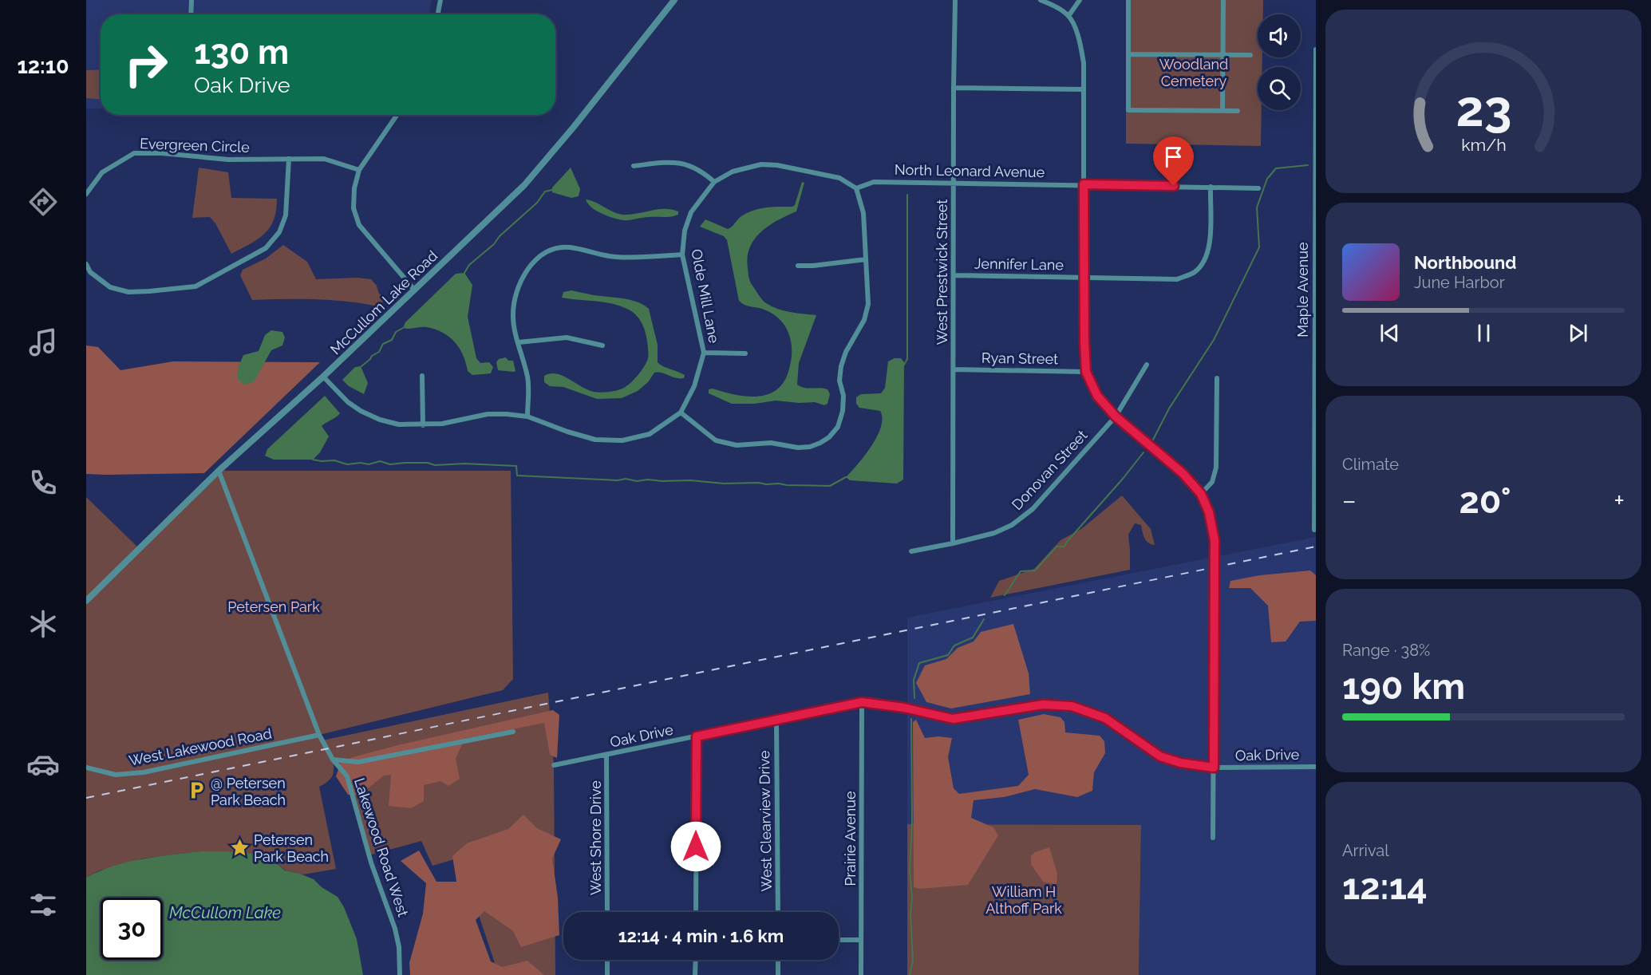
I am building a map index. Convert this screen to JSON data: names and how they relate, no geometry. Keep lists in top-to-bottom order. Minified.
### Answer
{"streets":{"street":["Evergreen Circle","North Leonard Avenue","Jennifer Lane","West Prestwick Street","Maple Avenue","Olde Mill Lane","McCullom Lake Road","Ryan Street","Donovan Street","Oak Drive","West Lakewood Road","West Clearview Drive","West Shore Drive","Prairie Avenue","Lakewood Road West"]},"crossings":[["North Leonard Avenue","Jennifer Lane"],["North Leonard Avenue","West Prestwick Street"],["North Leonard Avenue","Olde Mill Lane"],["Jennifer Lane","West Prestwick Street"],["West Prestwick Street","Ryan Street"],["West Prestwick Street","Donovan Street"],["Olde Mill Lane","McCullom Lake Road"],["McCullom Lake Road","Lakewood Road West"],["Oak Drive","West Clearview Drive"],["Oak Drive","West Shore Drive"],["Oak Drive","Prairie Avenue"],["West Lakewood Road","Lakewood Road West"]],"water":["McCullom Lake"],"parks":["Woodland Cemetery","Petersen Park","William H Althoff Park"],"places":{"parking":["@ Petersen Park Beach"],"place":["Petersen Park Beach"]},"page":{"tabs":"12:10","turn":["130 m","Oak Drive"],"song":["Northbound","June Harbor"],"tile":["Climate",["Range · 38%","190 km"],["Arrival","12:14"]],"heat":["−","20°","+"],"limit":"30","trip":"12:14 · 4 min · 1.6 km","gauge":["23","km/h"]}}
